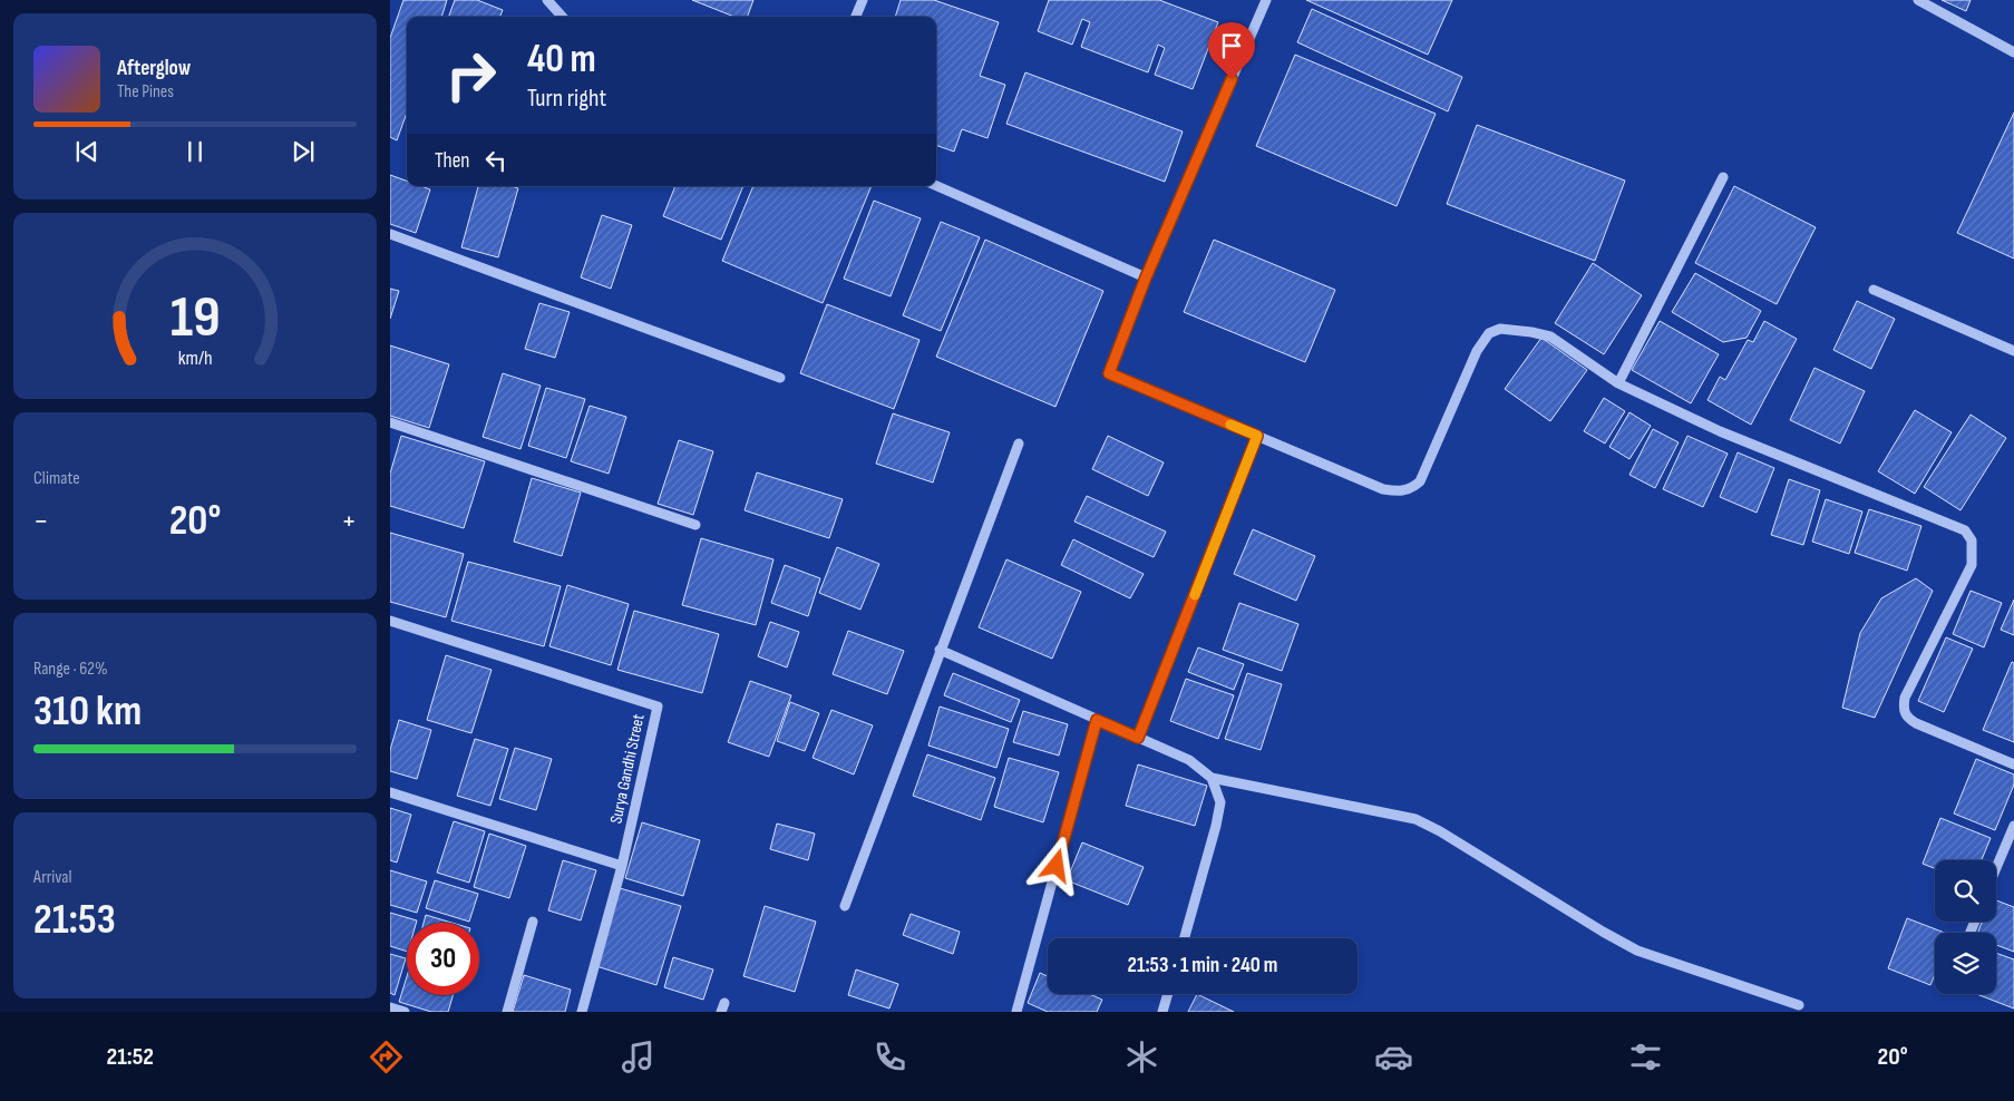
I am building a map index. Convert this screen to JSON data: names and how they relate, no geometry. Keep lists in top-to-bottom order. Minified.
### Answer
{"streets":{"street":["Surya Gandhi Street"]},"page":{"turn":["40 m","Turn right"],"song":["Afterglow","The Pines"],"then":"Then","tile":["Climate",["Range · 62%","310 km"],["Arrival","21:53"]],"heat":["−","20°","+"],"limit":"30","trip":"21:53 · 1 min · 240 m","tabs":["21:52","20°"],"gauge":["19","km/h"]}}
